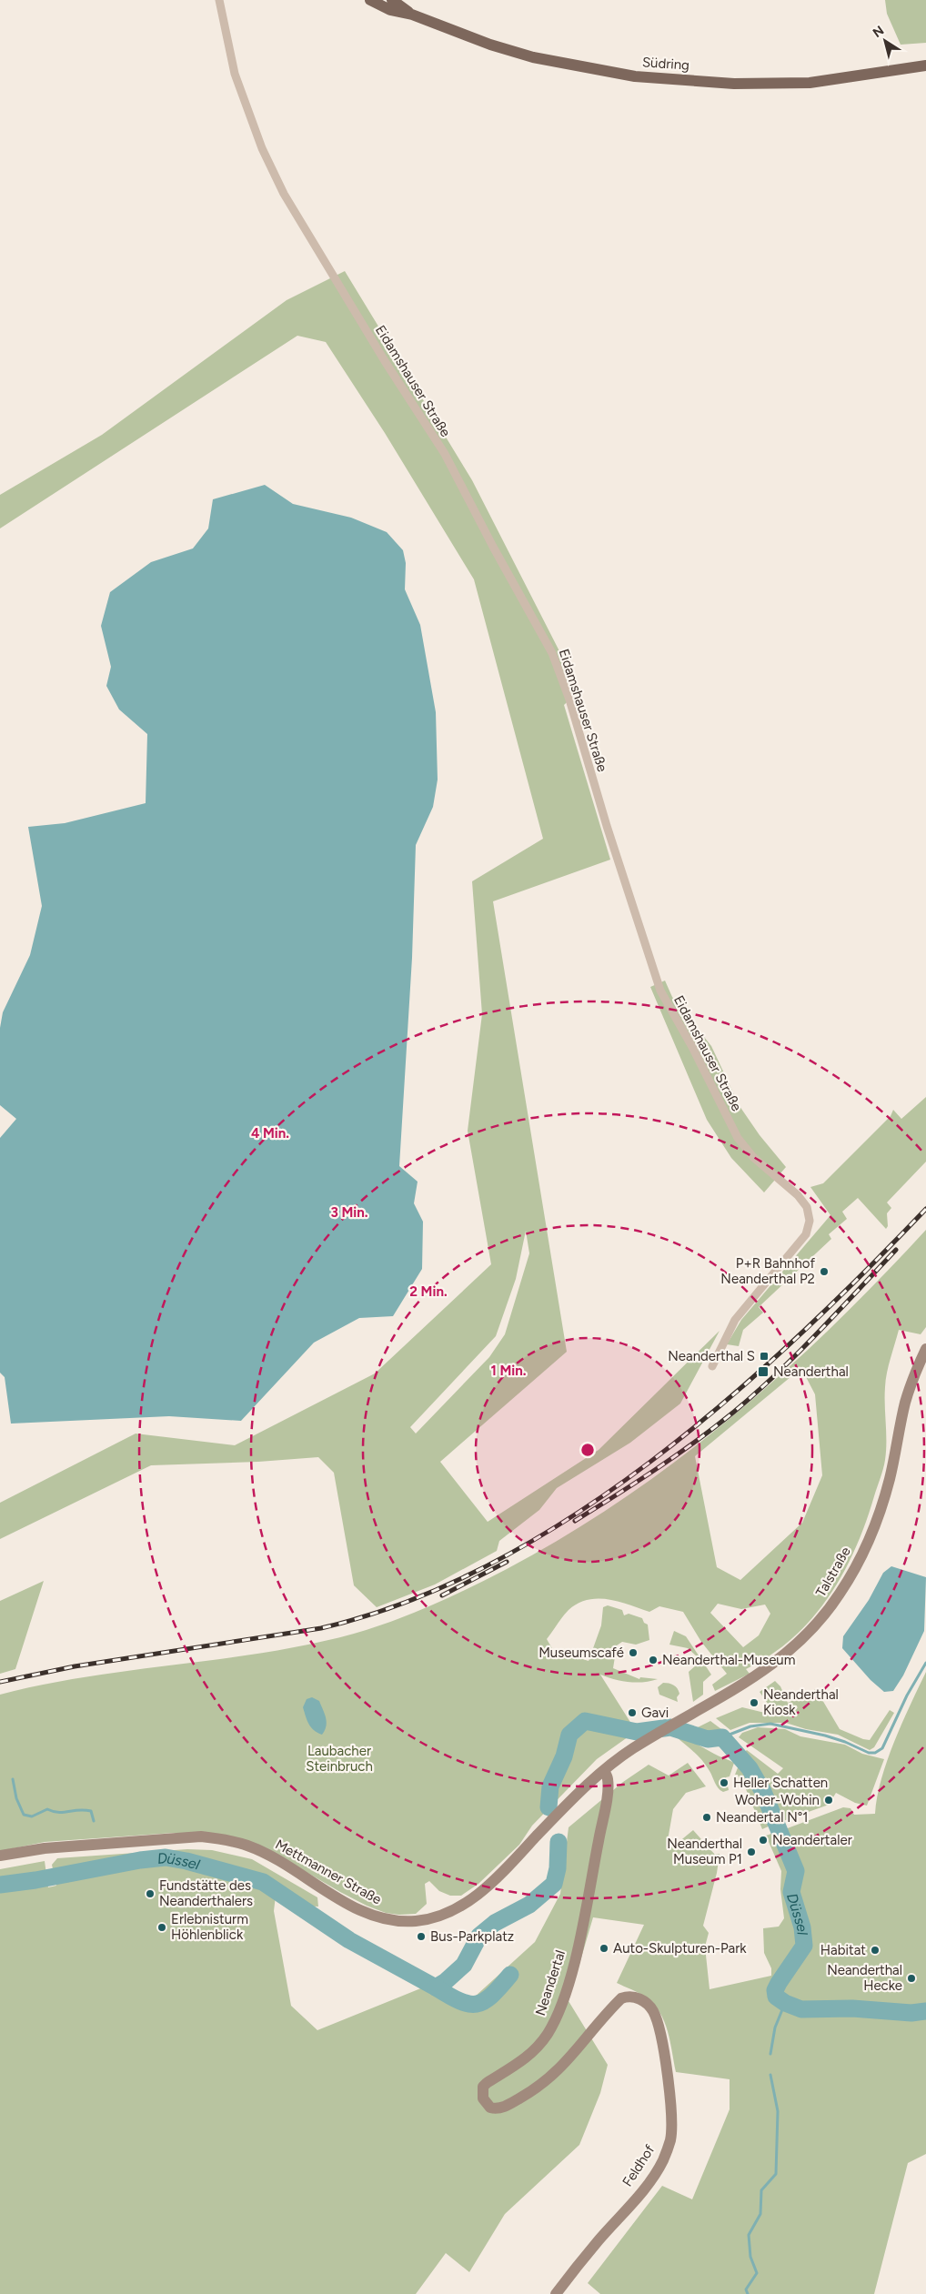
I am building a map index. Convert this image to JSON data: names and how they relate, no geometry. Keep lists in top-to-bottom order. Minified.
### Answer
{"streets":{"main road":["Südring","Talstraße","Mettmanner Straße","Neandertal","Feldhof"],"street":["Eidamshauser Straße"]},"crossings":[["Talstraße","Mettmanner Straße"],["Mettmanner Straße","Neandertal"],["Neandertal","Feldhof"]],"water":["Düssel"],"parks":["Laubacher Steinbruch"],"places":{"other":["P+R Bahnhof Neanderthal P2","Museumscafé","Neanderthal-Museum","Neanderthal Kiosk","Gavi","Heller Schatten","Woher-Wohin","Neandertal N°1","Neandertaler","Neanderthal Museum P1","Fundstätte des Neanderthalers","Erlebnisturm Höhlenblick","Bus-Parkplatz","Auto-Skulpturen-Park","Habitat","Neanderthal Hecke"],"transit":["Neanderthal S","Neanderthal"]},"north":"top left","rings":["4 Min.","3 Min.","2 Min.","1 Min."]}
